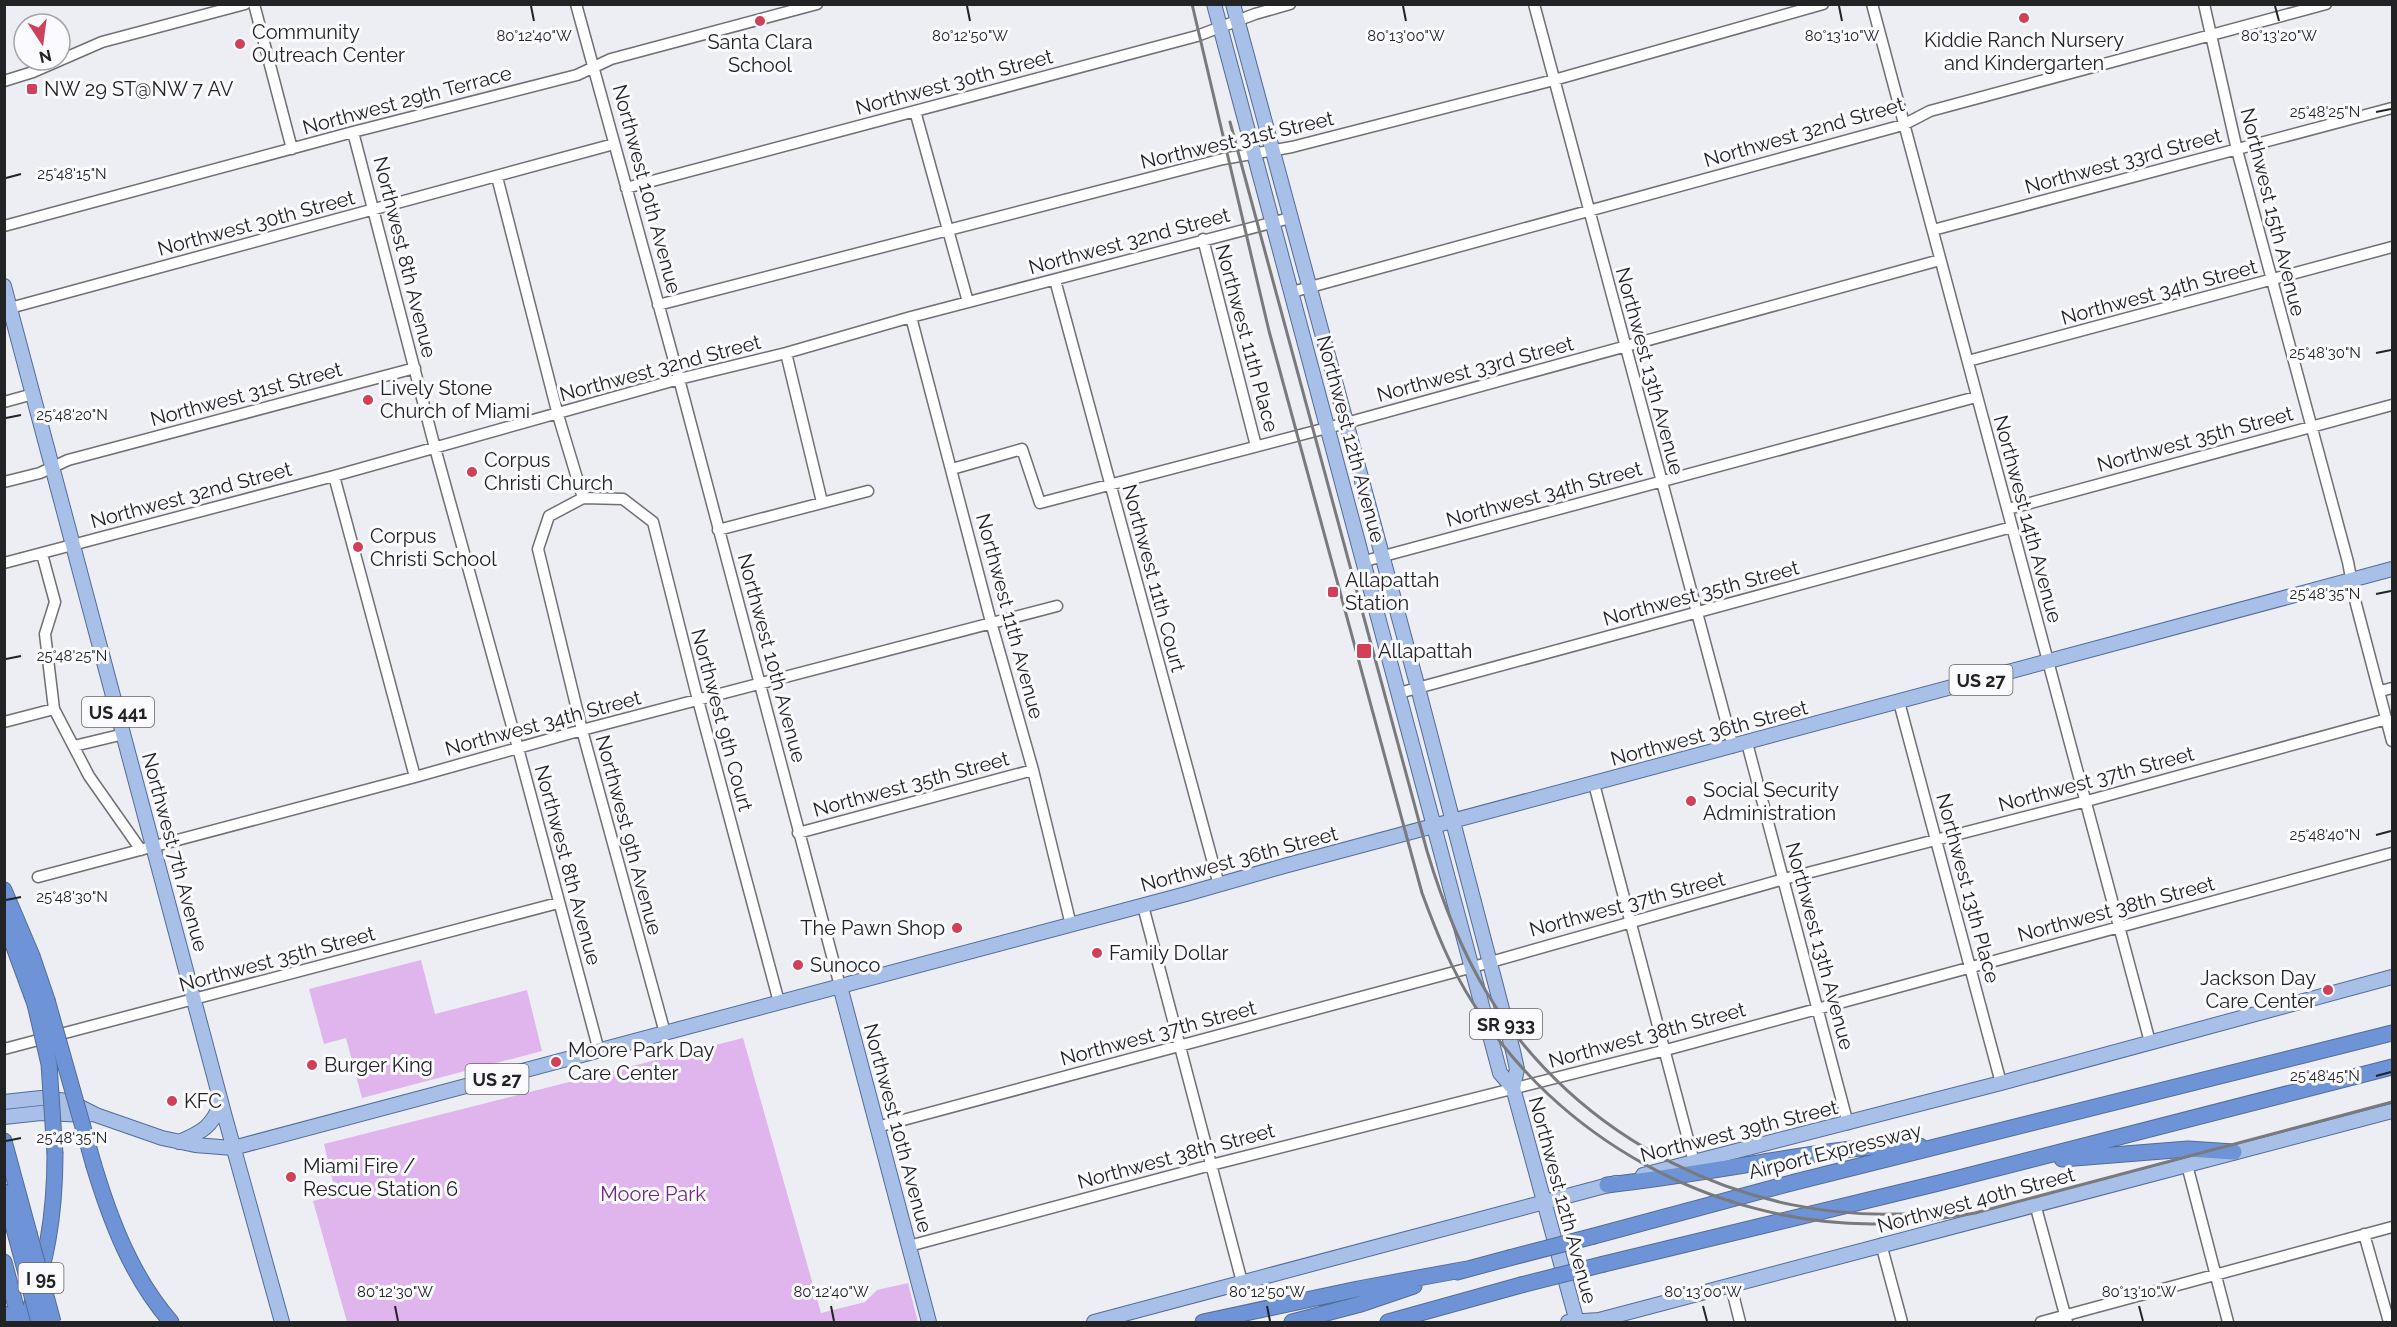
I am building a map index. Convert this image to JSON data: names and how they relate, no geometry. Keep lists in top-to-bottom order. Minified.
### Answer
{"streets":{"highway":["Airport Expressway","I 95"],"main road":["Northwest 10th Avenue","Northwest 12th Avenue","US 27","US 441","Northwest 36th Street","Northwest 7th Avenue","SR 933","Northwest 39th Street","Northwest 40th Street"],"street":["Northwest 30th Street","Northwest 29th Terrace","Northwest 32nd Street","Northwest 31st Street","Northwest 33rd Street","Northwest 15th Avenue","Northwest 8th Avenue","Northwest 34th Street","Northwest 11th Place","Northwest 13th Avenue","Northwest 35th Street","Northwest 14th Avenue","Northwest 11th Court","Northwest 11th Avenue","Northwest 9th Court","Northwest 37th Street","Northwest 9th Avenue","Northwest 13th Place","Northwest 38th Street"]},"crossings":[["Northwest 30th Street","Northwest 10th Avenue"],["Northwest 30th Street","Northwest 8th Avenue"],["Northwest 30th Street","Northwest 12th Avenue"],["Northwest 30th Street","Northwest 7th Avenue"],["Northwest 29th Terrace","Northwest 10th Avenue"],["Northwest 29th Terrace","Northwest 8th Avenue"],["Northwest 32nd Street","Northwest 10th Avenue"],["Northwest 32nd Street","Northwest 15th Avenue"],["Northwest 32nd Street","Northwest 8th Avenue"],["Northwest 32nd Street","Northwest 11th Place"],["Northwest 32nd Street","Northwest 13th Avenue"],["Northwest 32nd Street","Northwest 12th Avenue"],["Northwest 32nd Street","Northwest 14th Avenue"],["Northwest 32nd Street","Northwest 11th Court"],["Northwest 32nd Street","Northwest 11th Avenue"],["Northwest 32nd Street","Northwest 7th Avenue"],["Northwest 31st Street","Northwest 10th Avenue"],["Northwest 31st Street","Northwest 8th Avenue"],["Northwest 31st Street","Northwest 13th Avenue"],["Northwest 31st Street","Northwest 12th Avenue"],["Northwest 31st Street","Northwest 7th Avenue"],["Northwest 33rd Street","Northwest 15th Avenue"],["Northwest 33rd Street","Northwest 11th Place"],["Northwest 33rd Street","Northwest 13th Avenue"],["Northwest 33rd Street","Northwest 12th Avenue"],["Northwest 33rd Street","Northwest 14th Avenue"],["Northwest 33rd Street","Northwest 11th Court"],["Northwest 33rd Street","Northwest 11th Avenue"],["Northwest 10th Avenue","Northwest 34th Street"],["Northwest 10th Avenue","Northwest 35th Street"],["Northwest 10th Avenue","Northwest 36th Street"],["Northwest 10th Avenue","Northwest 37th Street"],["Northwest 10th Avenue","Northwest 38th Street"],["Northwest 15th Avenue","Northwest 34th Street"],["Northwest 15th Avenue","Northwest 35th Street"],["Northwest 15th Avenue","Northwest 36th Street"],["Northwest 15th Avenue","Northwest 37th Street"],["Northwest 8th Avenue","Northwest 34th Street"],["Northwest 8th Avenue","Northwest 35th Street"],["Northwest 8th Avenue","Northwest 36th Street"],["Northwest 34th Street","Northwest 13th Avenue"],["Northwest 34th Street","Northwest 12th Avenue"],["Northwest 34th Street","Northwest 14th Avenue"],["Northwest 34th Street","Northwest 11th Avenue"],["Northwest 34th Street","Northwest 9th Court"],["Northwest 34th Street","Northwest 9th Avenue"],["Northwest 34th Street","Northwest 7th Avenue"],["Northwest 13th Avenue","Northwest 35th Street"],["Northwest 13th Avenue","Northwest 36th Street"],["Northwest 13th Avenue","Northwest 37th Street"],["Northwest 13th Avenue","Northwest 38th Street"],["Northwest 13th Avenue","Northwest 39th Street"],["Northwest 12th Avenue","Northwest 35th Street"],["Northwest 12th Avenue","Northwest 36th Street"],["Northwest 12th Avenue","Northwest 37th Street"],["Northwest 12th Avenue","Northwest 38th Street"],["Northwest 12th Avenue","Northwest 39th Street"],["Northwest 12th Avenue","Northwest 40th Street"],["Northwest 35th Street","Northwest 14th Avenue"],["Northwest 35th Street","Northwest 11th Avenue"],["Northwest 35th Street","Northwest 7th Avenue"],["Northwest 14th Avenue","Northwest 36th Street"],["Northwest 14th Avenue","Northwest 37th Street"],["Northwest 14th Avenue","Northwest 38th Street"],["Northwest 14th Avenue","Northwest 39th Street"],["Northwest 11th Court","Northwest 36th Street"],["Northwest 11th Avenue","Northwest 36th Street"],["Northwest 9th Court","Northwest 36th Street"],["Northwest 9th Court","Northwest 9th Avenue"],["Northwest 36th Street","Northwest 9th Avenue"],["Northwest 36th Street","Northwest 7th Avenue"],["Northwest 36th Street","Northwest 13th Place"],["Northwest 37th Street","Northwest 13th Place"],["Northwest 13th Place","Northwest 38th Street"],["Northwest 13th Place","Northwest 39th Street"]],"parks":["Moore Park"],"places":{"other":["Kiddie Ranch Nursery and Kindergarten","Santa Clara School","Community Outreach Center","Lively Stone Church of Miami","Corpus Christi Church","Corpus Christi School","Social Security Administration","The Pawn Shop","Family Dollar","Sunoco","Jackson Day Care Center","Moore Park Day Care Center","Burger King","KFC","Miami Fire / Rescue Station 6"],"transit":["NW 29 ST@NW 7 AV","Allapattah Station","Allapattah"]},"north":"bottom","coordinates":["80°12'40\"W","80°12'50\"W","80°13'00\"W","80°13'10\"W","80°13'20\"W","25°48'25\"N","25°48'15\"N","25°48'30\"N","25°48'20\"N","25°48'35\"N","25°48'40\"N","25°48'45\"N","80°12'30\"W"]}
